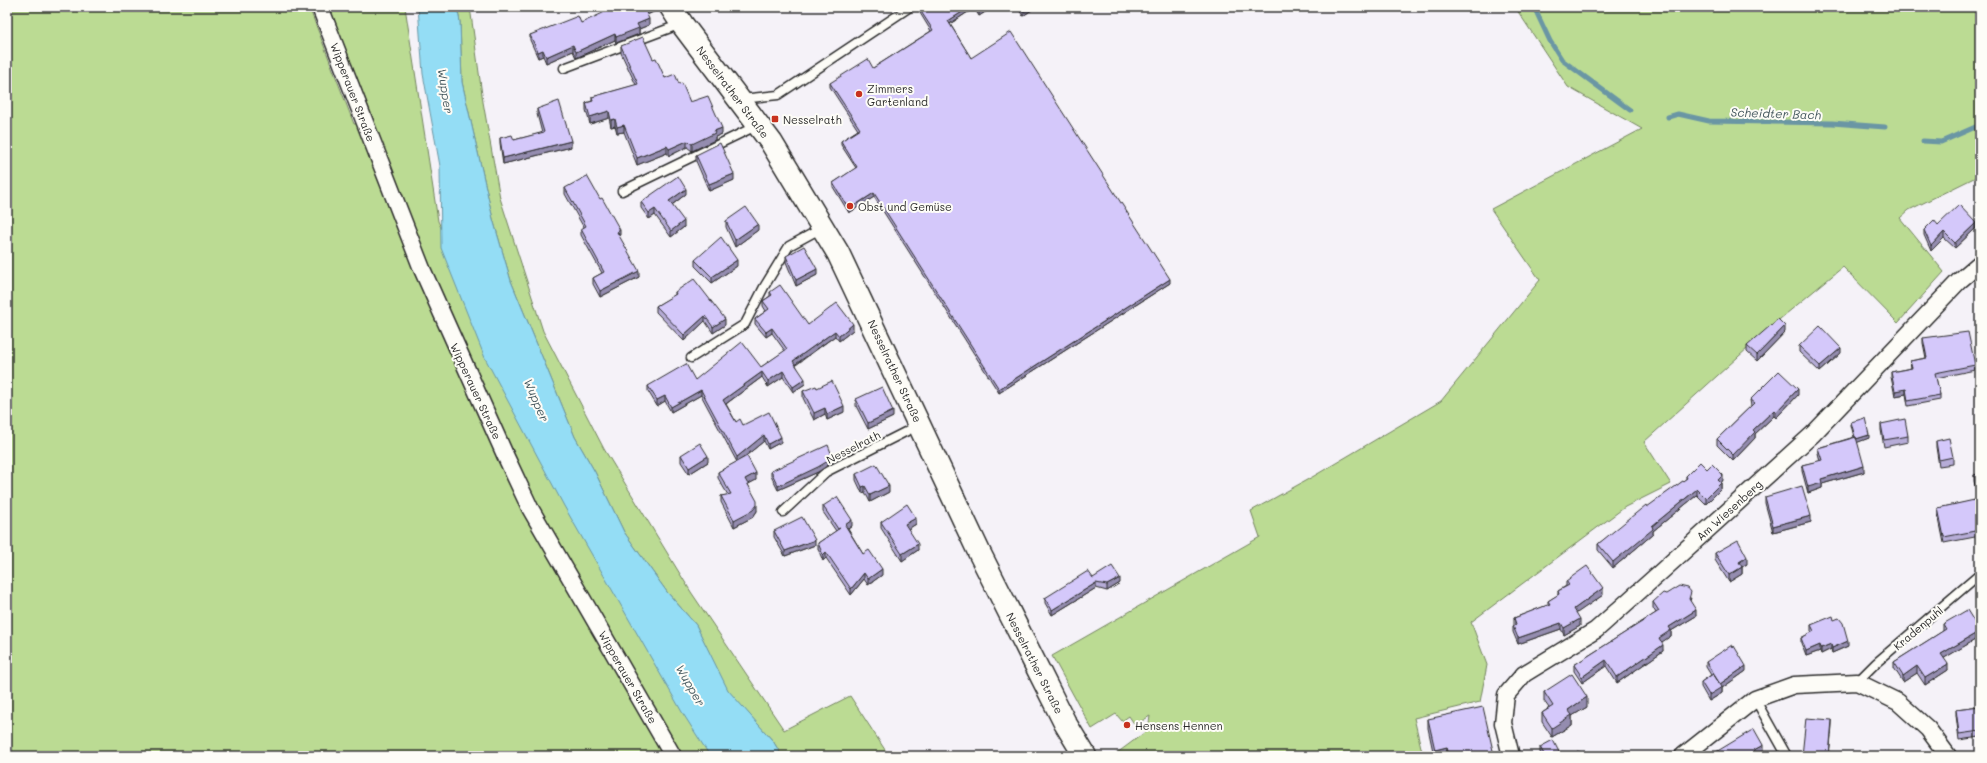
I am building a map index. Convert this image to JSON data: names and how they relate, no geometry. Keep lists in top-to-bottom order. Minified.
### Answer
{"streets":{"main road":["Nesselrather Straße"],"street":["Wipperauer Straße","Am Wiesenberg"],"lane":["Nesselrath","Kradenpuhl"]},"crossings":[["Nesselrather Straße","Nesselrath"]],"water":["Wupper","Scheidter Bach"],"places":{"other":["Zimmers Gartenland","Obst und Gemüse","Hensens Hennen"],"transit":["Nesselrath"]}}
